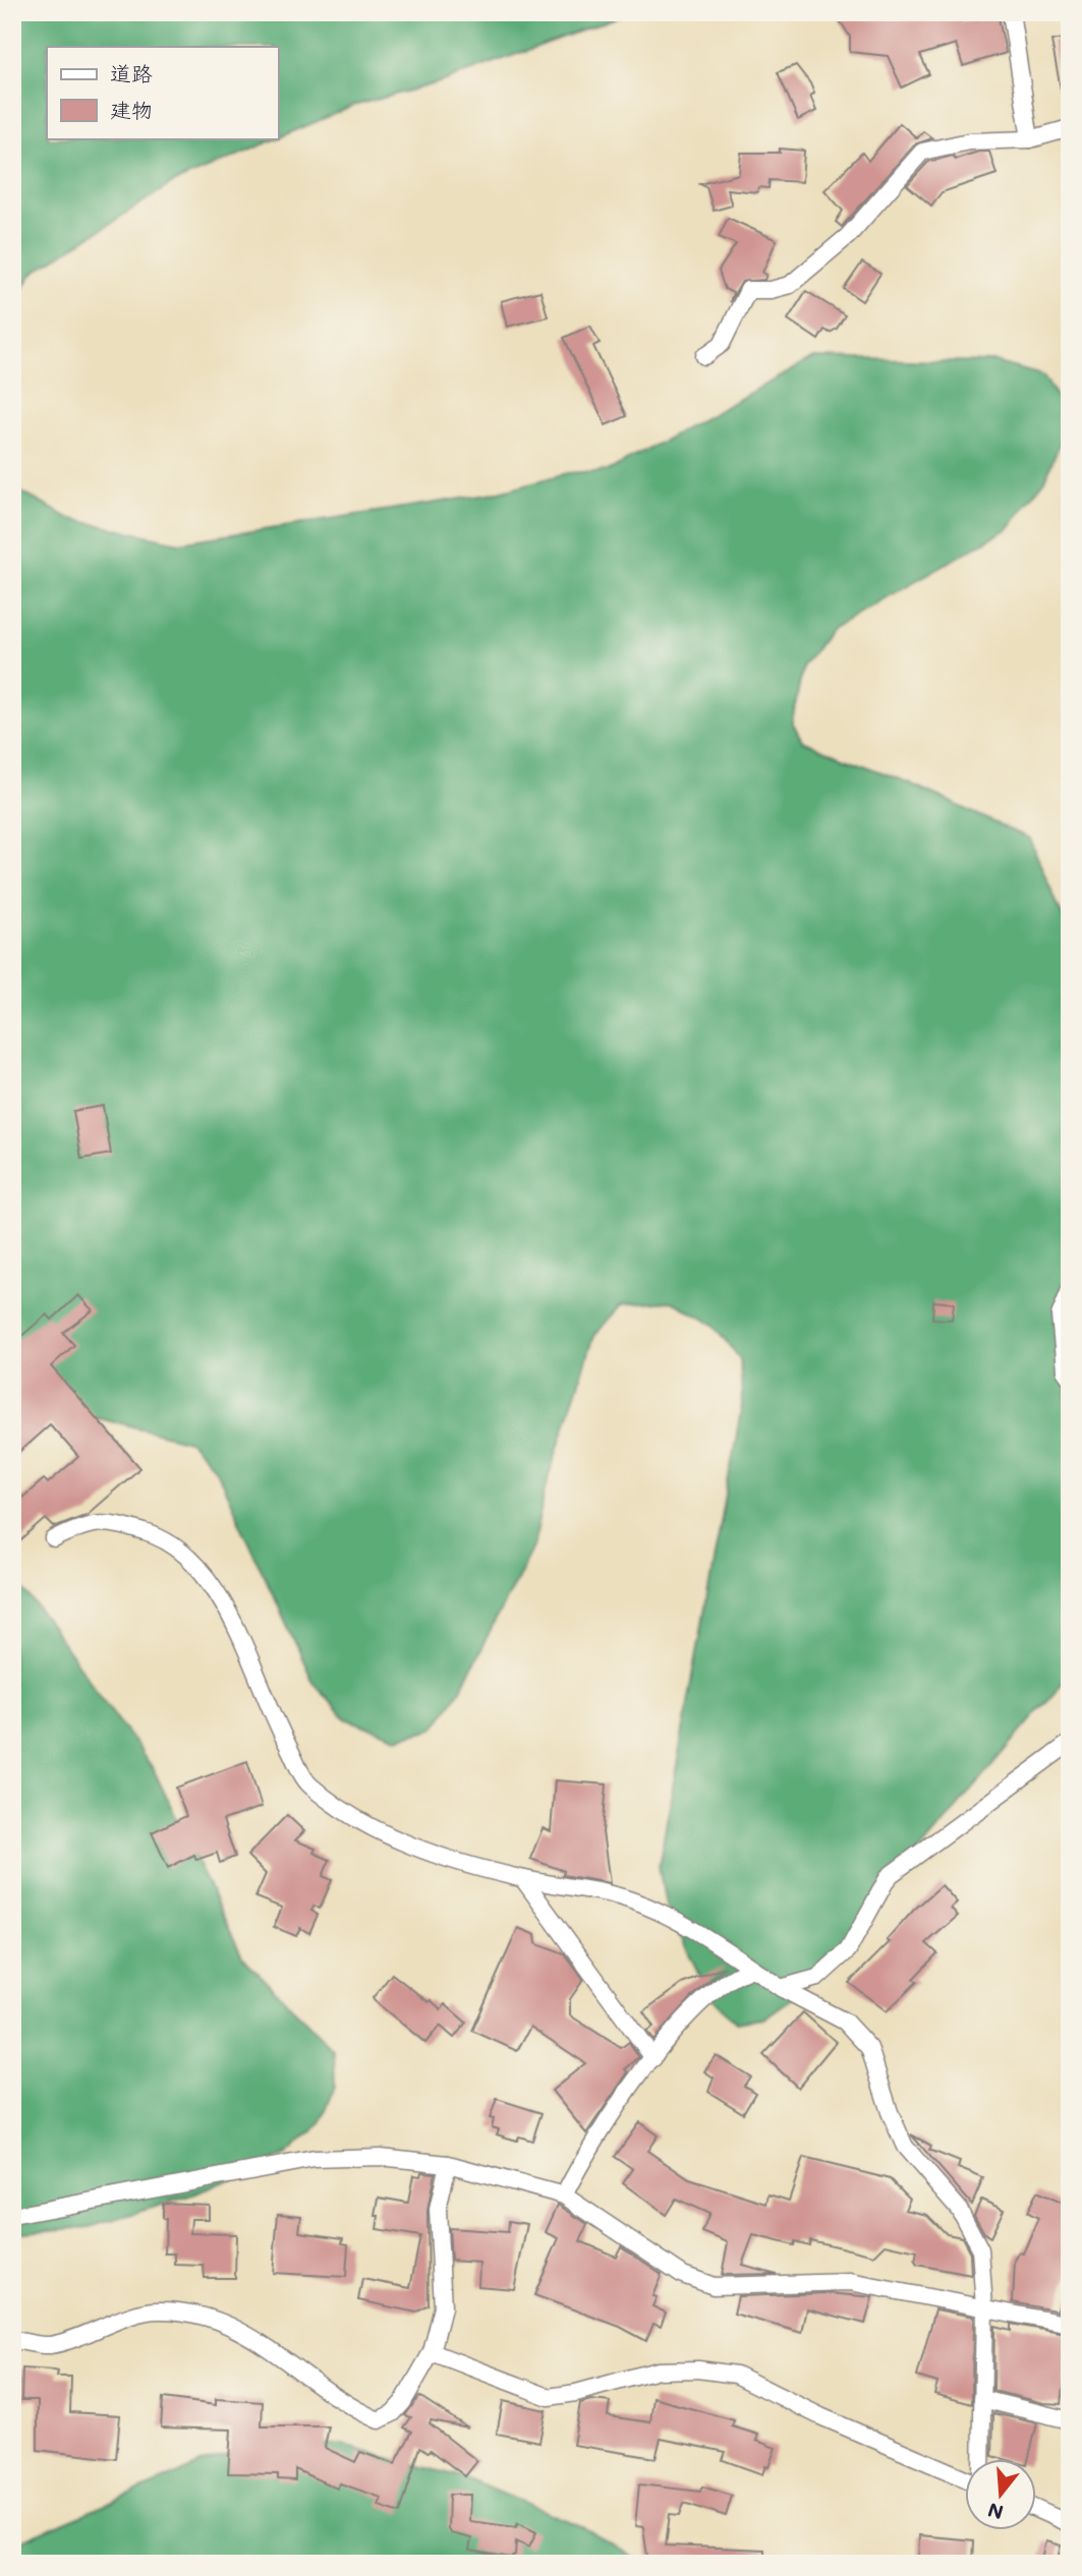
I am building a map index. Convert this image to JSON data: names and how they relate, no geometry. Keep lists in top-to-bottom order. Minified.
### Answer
{"legend":["道路","建物"],"north":"bottom"}
